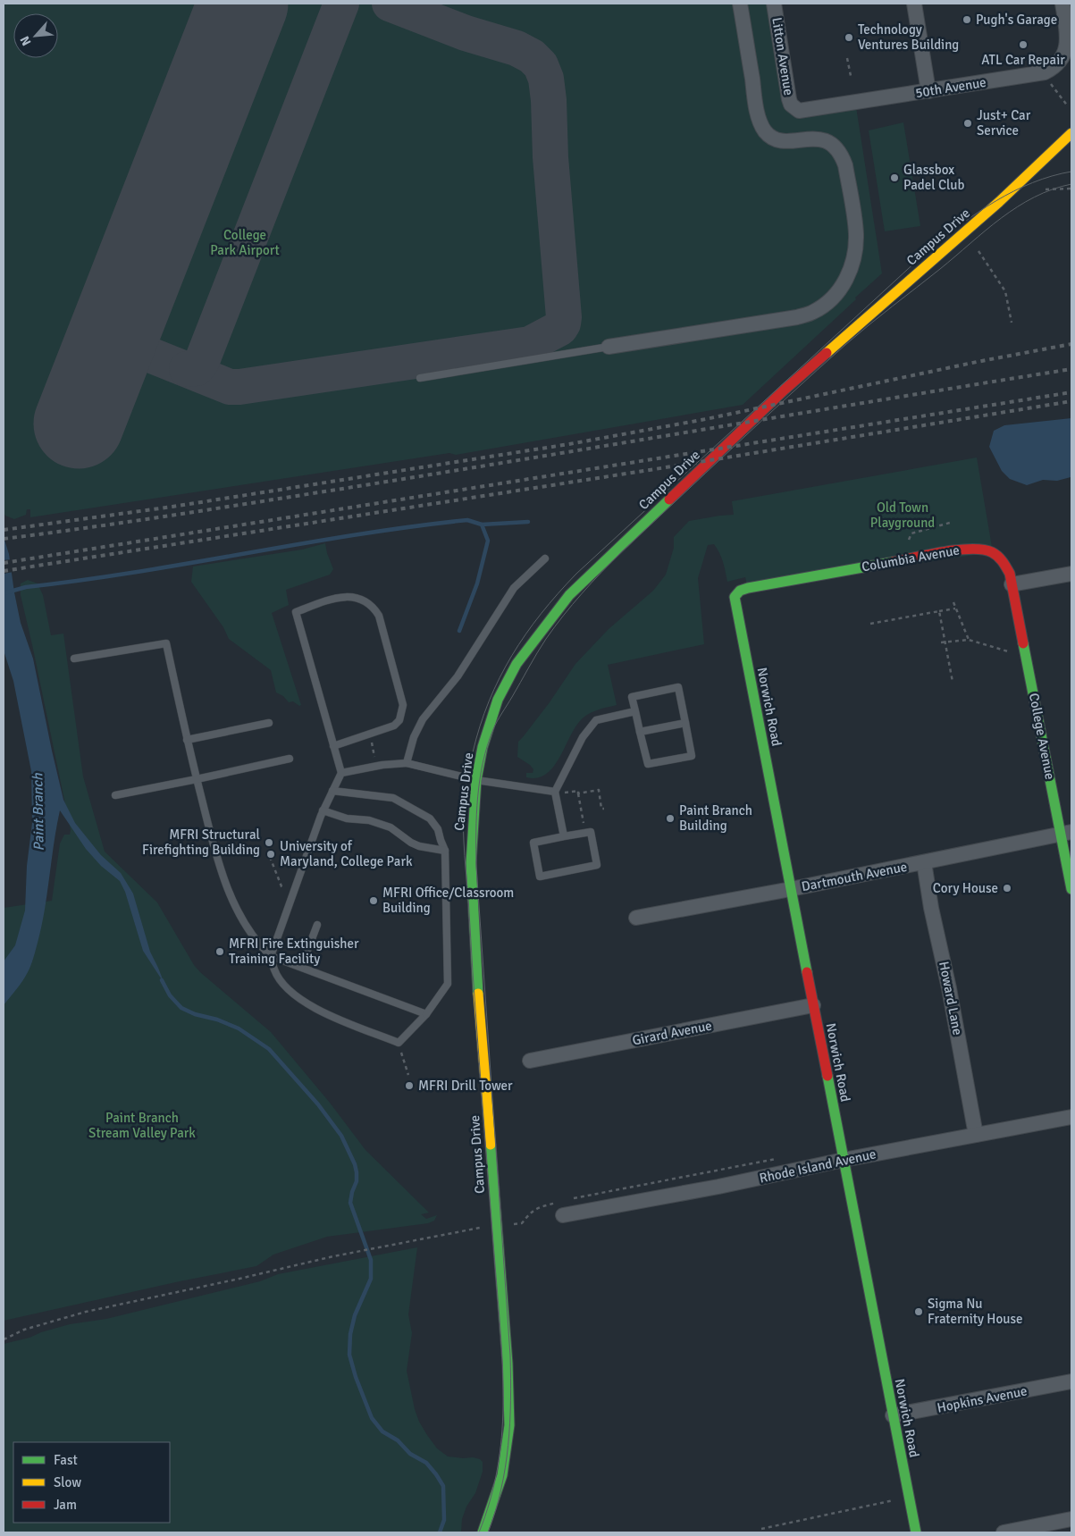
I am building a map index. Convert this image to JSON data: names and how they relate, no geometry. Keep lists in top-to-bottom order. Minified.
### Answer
{"streets":{"main road":["Campus Drive","Columbia Avenue","Norwich Road","College Avenue"],"street":["Litton Avenue","50th Avenue","Dartmouth Avenue","Howard Lane","Girard Avenue","Rhode Island Avenue","Hopkins Avenue"]},"crossings":[["Litton Avenue","50th Avenue"],["Columbia Avenue","Norwich Road"],["Columbia Avenue","College Avenue"],["Norwich Road","Dartmouth Avenue"],["Norwich Road","Girard Avenue"],["Norwich Road","Rhode Island Avenue"],["Norwich Road","Hopkins Avenue"],["College Avenue","Dartmouth Avenue"],["Dartmouth Avenue","Howard Lane"],["Howard Lane","Rhode Island Avenue"]],"water":["Paint Branch"],"parks":["College Park Airport","Old Town Playground","Paint Branch Stream Valley Park"],"places":["Pugh's Garage","Technology Ventures Building","ATL Car Repair","Just+ Car Service","Glassbox Padel Club","Paint Branch Building","MFRI Structural Firefighting Building","University of Maryland, College Park","Cory House","MFRI Office/Classroom Building","MFRI Fire Extinguisher Training Facility","MFRI Drill Tower","Sigma Nu Fraternity House"],"legend":["Fast","Slow","Jam"],"north":"bottom left"}
